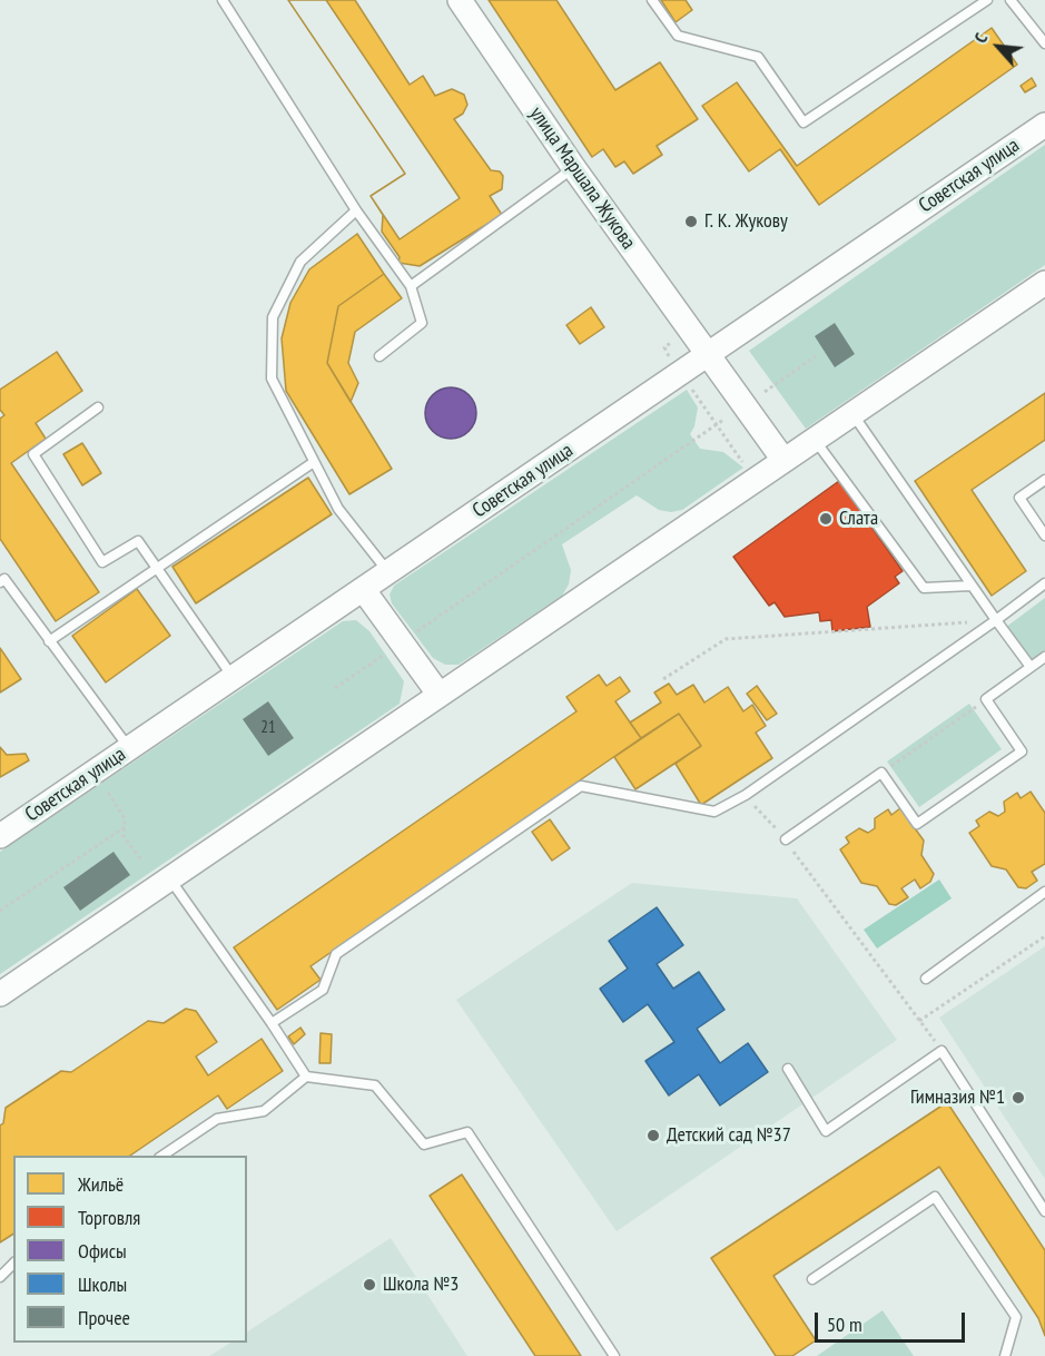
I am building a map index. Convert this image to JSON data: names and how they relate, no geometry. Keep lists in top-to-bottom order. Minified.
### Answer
{"streets":{"street":["Советская улица","улица Маршала Жукова"]},"crossings":[["Советская улица","улица Маршала Жукова"]],"places":["Г. К. Жукову","Слата","Гимназия №1","Детский сад №37","Школа №3"],"house_numbers":["21"],"legend":["Жильё","Торговля","Офисы","Школы","Прочее"],"scale_bar":"50 m","north":"top left"}
